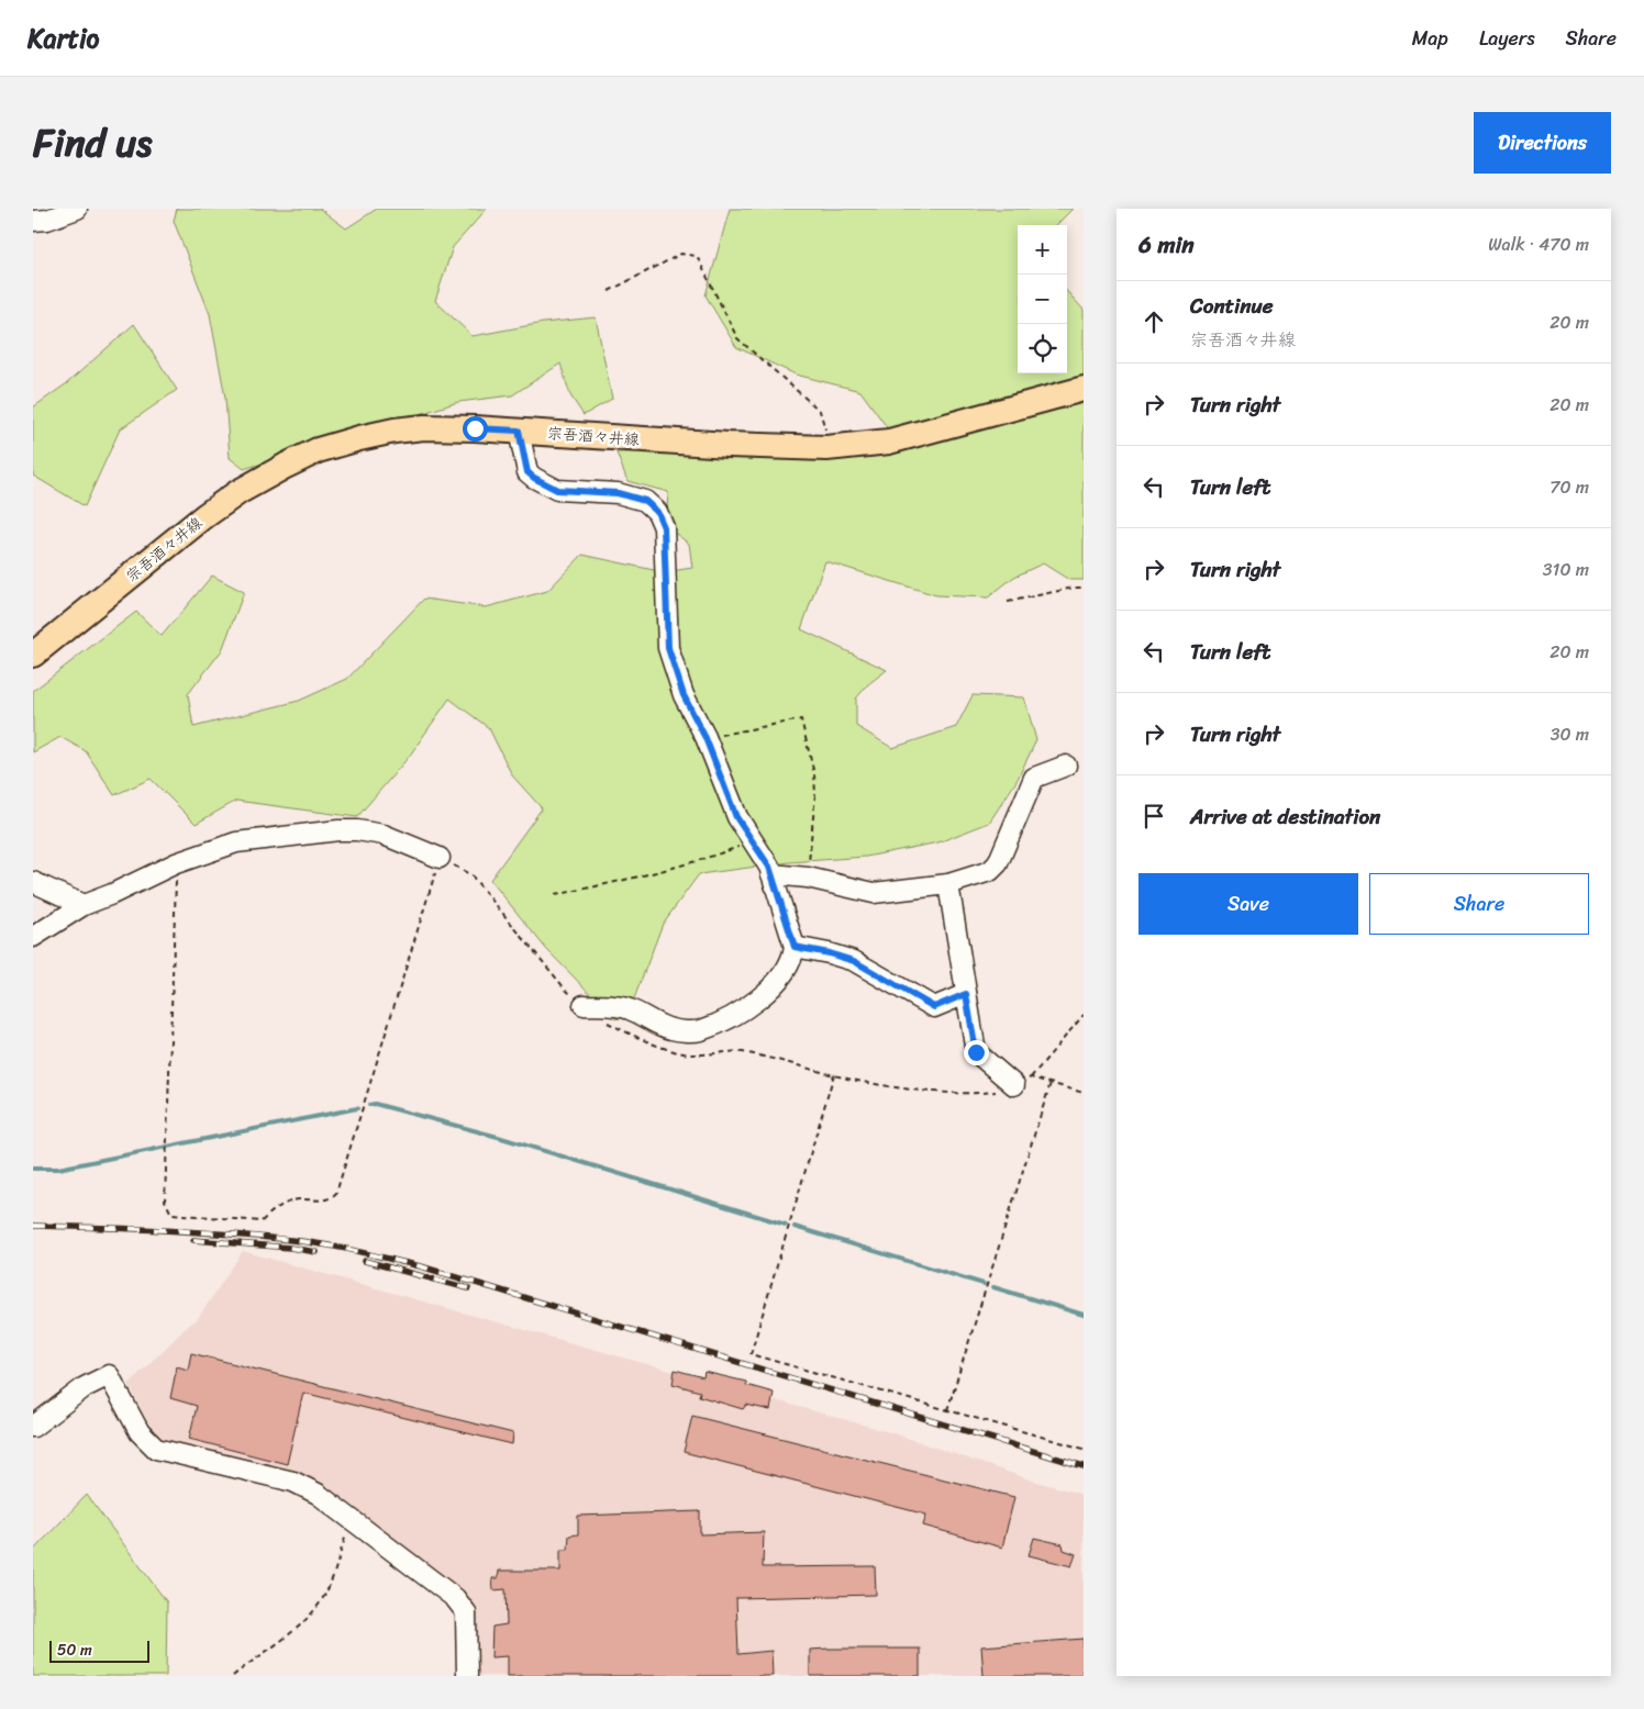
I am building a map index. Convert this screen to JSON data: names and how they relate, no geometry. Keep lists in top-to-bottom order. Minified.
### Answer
{"streets":{"main road":["宗吾酒々井線"]},"scale_bar":"50 m","page":{"header":"Kartio","nav":["Map","Layers","Share"],"title":"Find us","buttons":["Directions",["Save","Share"]],"heading":["6 min","Walk · 470 m"],"map_buttons":["+","−"],"list":[["Continue","宗吾酒々井線","20 m"],["Turn right","20 m"],["Turn left","70 m"],["Turn right","310 m"],["Turn left","20 m"],["Turn right","30 m"],"Arrive at destination"],"scale":"50 m"}}
